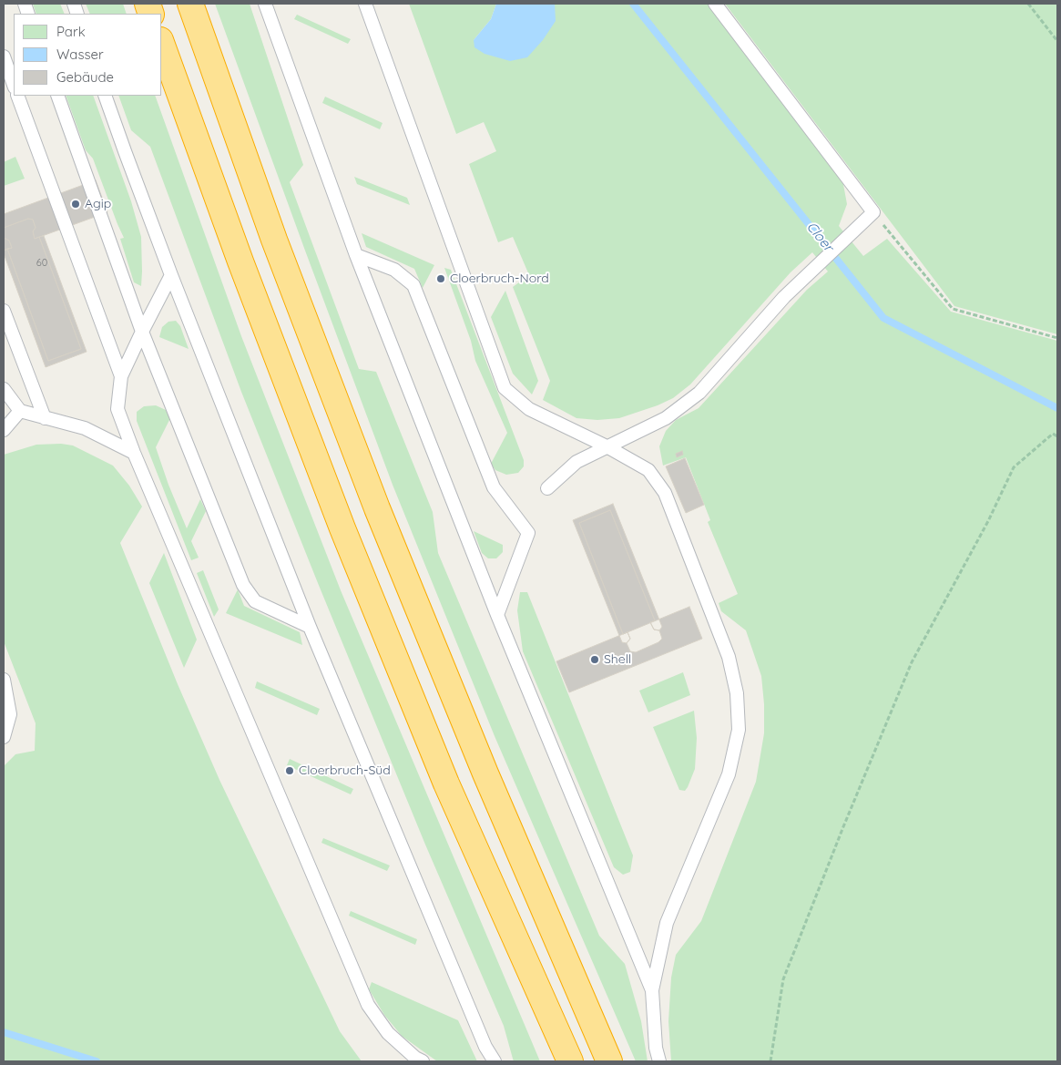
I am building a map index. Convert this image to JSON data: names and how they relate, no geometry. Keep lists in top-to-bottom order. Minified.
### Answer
{"water":["Cloer"],"places":["Agip","Cloerbruch-Nord","Shell","Cloerbruch-Süd"],"house_numbers":["60"],"legend":["Park","Wasser","Gebäude"]}
